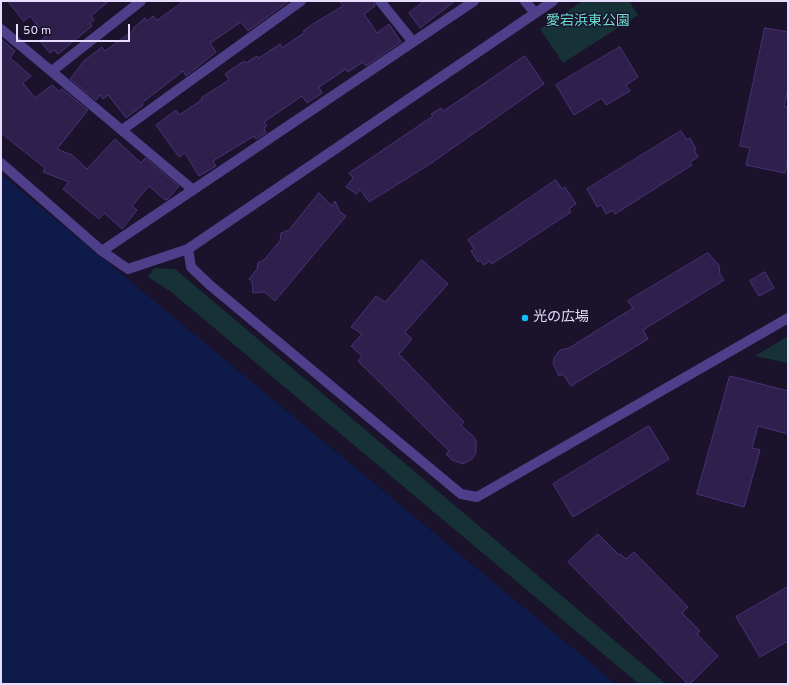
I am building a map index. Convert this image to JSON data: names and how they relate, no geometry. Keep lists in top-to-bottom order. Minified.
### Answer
{"parks":["愛宕浜東公園"],"places":["光の広場"],"scale_bar":"50 m"}
